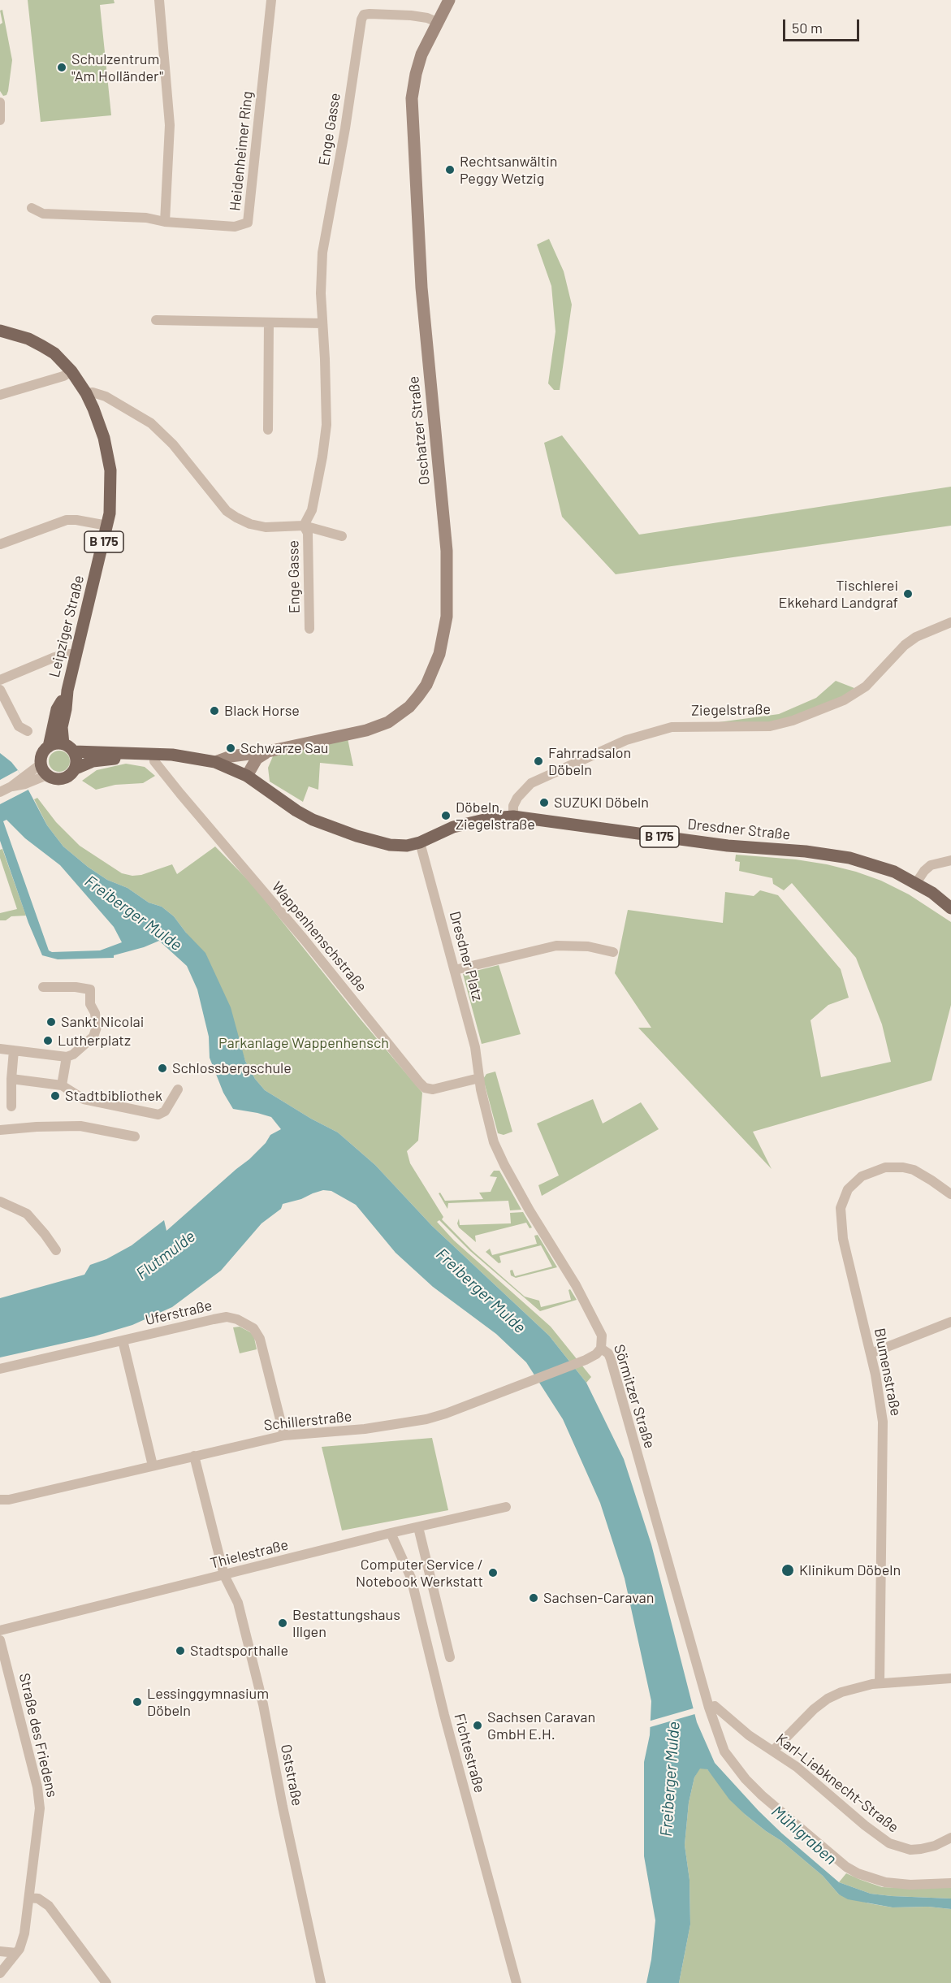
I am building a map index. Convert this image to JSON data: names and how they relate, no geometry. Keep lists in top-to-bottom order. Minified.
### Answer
{"streets":{"main road":["Oschatzer Straße","B 175","Leipziger Straße","Dresdner Straße"],"street":["Enge Gasse","Heidenheimer Ring","Ziegelstraße","Wappenhenschstraße","Dresdner Platz","Uferstraße","Blumenstraße","Sörmitzer Straße","Schillerstraße","Thielestraße","Straße des Friedens","Fichtestraße","Oststraße","Karl-Liebknecht-Straße"]},"crossings":[["Enge Gasse","Oschatzer Straße"],["Enge Gasse","Leipziger Straße"],["Oschatzer Straße","B 175"],["Oschatzer Straße","Dresdner Straße"],["B 175","Leipziger Straße"],["B 175","Dresdner Straße"],["B 175","Wappenhenschstraße"],["Ziegelstraße","Dresdner Straße"],["Dresdner Straße","Dresdner Platz"],["Wappenhenschstraße","Dresdner Platz"],["Wappenhenschstraße","Sörmitzer Straße"],["Dresdner Platz","Sörmitzer Straße"],["Uferstraße","Schillerstraße"],["Sörmitzer Straße","Schillerstraße"],["Sörmitzer Straße","Karl-Liebknecht-Straße"],["Schillerstraße","Oststraße"],["Thielestraße","Fichtestraße"],["Thielestraße","Oststraße"]],"water":["Freiberger Mulde","Flutmulde","Mühlgraben"],"parks":["Parkanlage Wappenhensch"],"places":["Schulzentrum \"Am Holländer\"","Rechtsanwältin Peggy Wetzig","Tischlerei Ekkehard Landgraf","Black Horse","Schwarze Sau","Fahrradsalon Döbeln","SUZUKI Döbeln","Döbeln, Ziegelstraße","Sankt Nicolai","Lutherplatz","Schlossbergschule","Stadtbibliothek","Klinikum Döbeln","Computer Service / Notebook Werkstatt","Sachsen-Caravan","Bestattungshaus Illgen","Stadtsporthalle","Lessinggymnasium Döbeln","Sachsen Caravan GmbH E.H."],"scale_bar":"50 m"}
